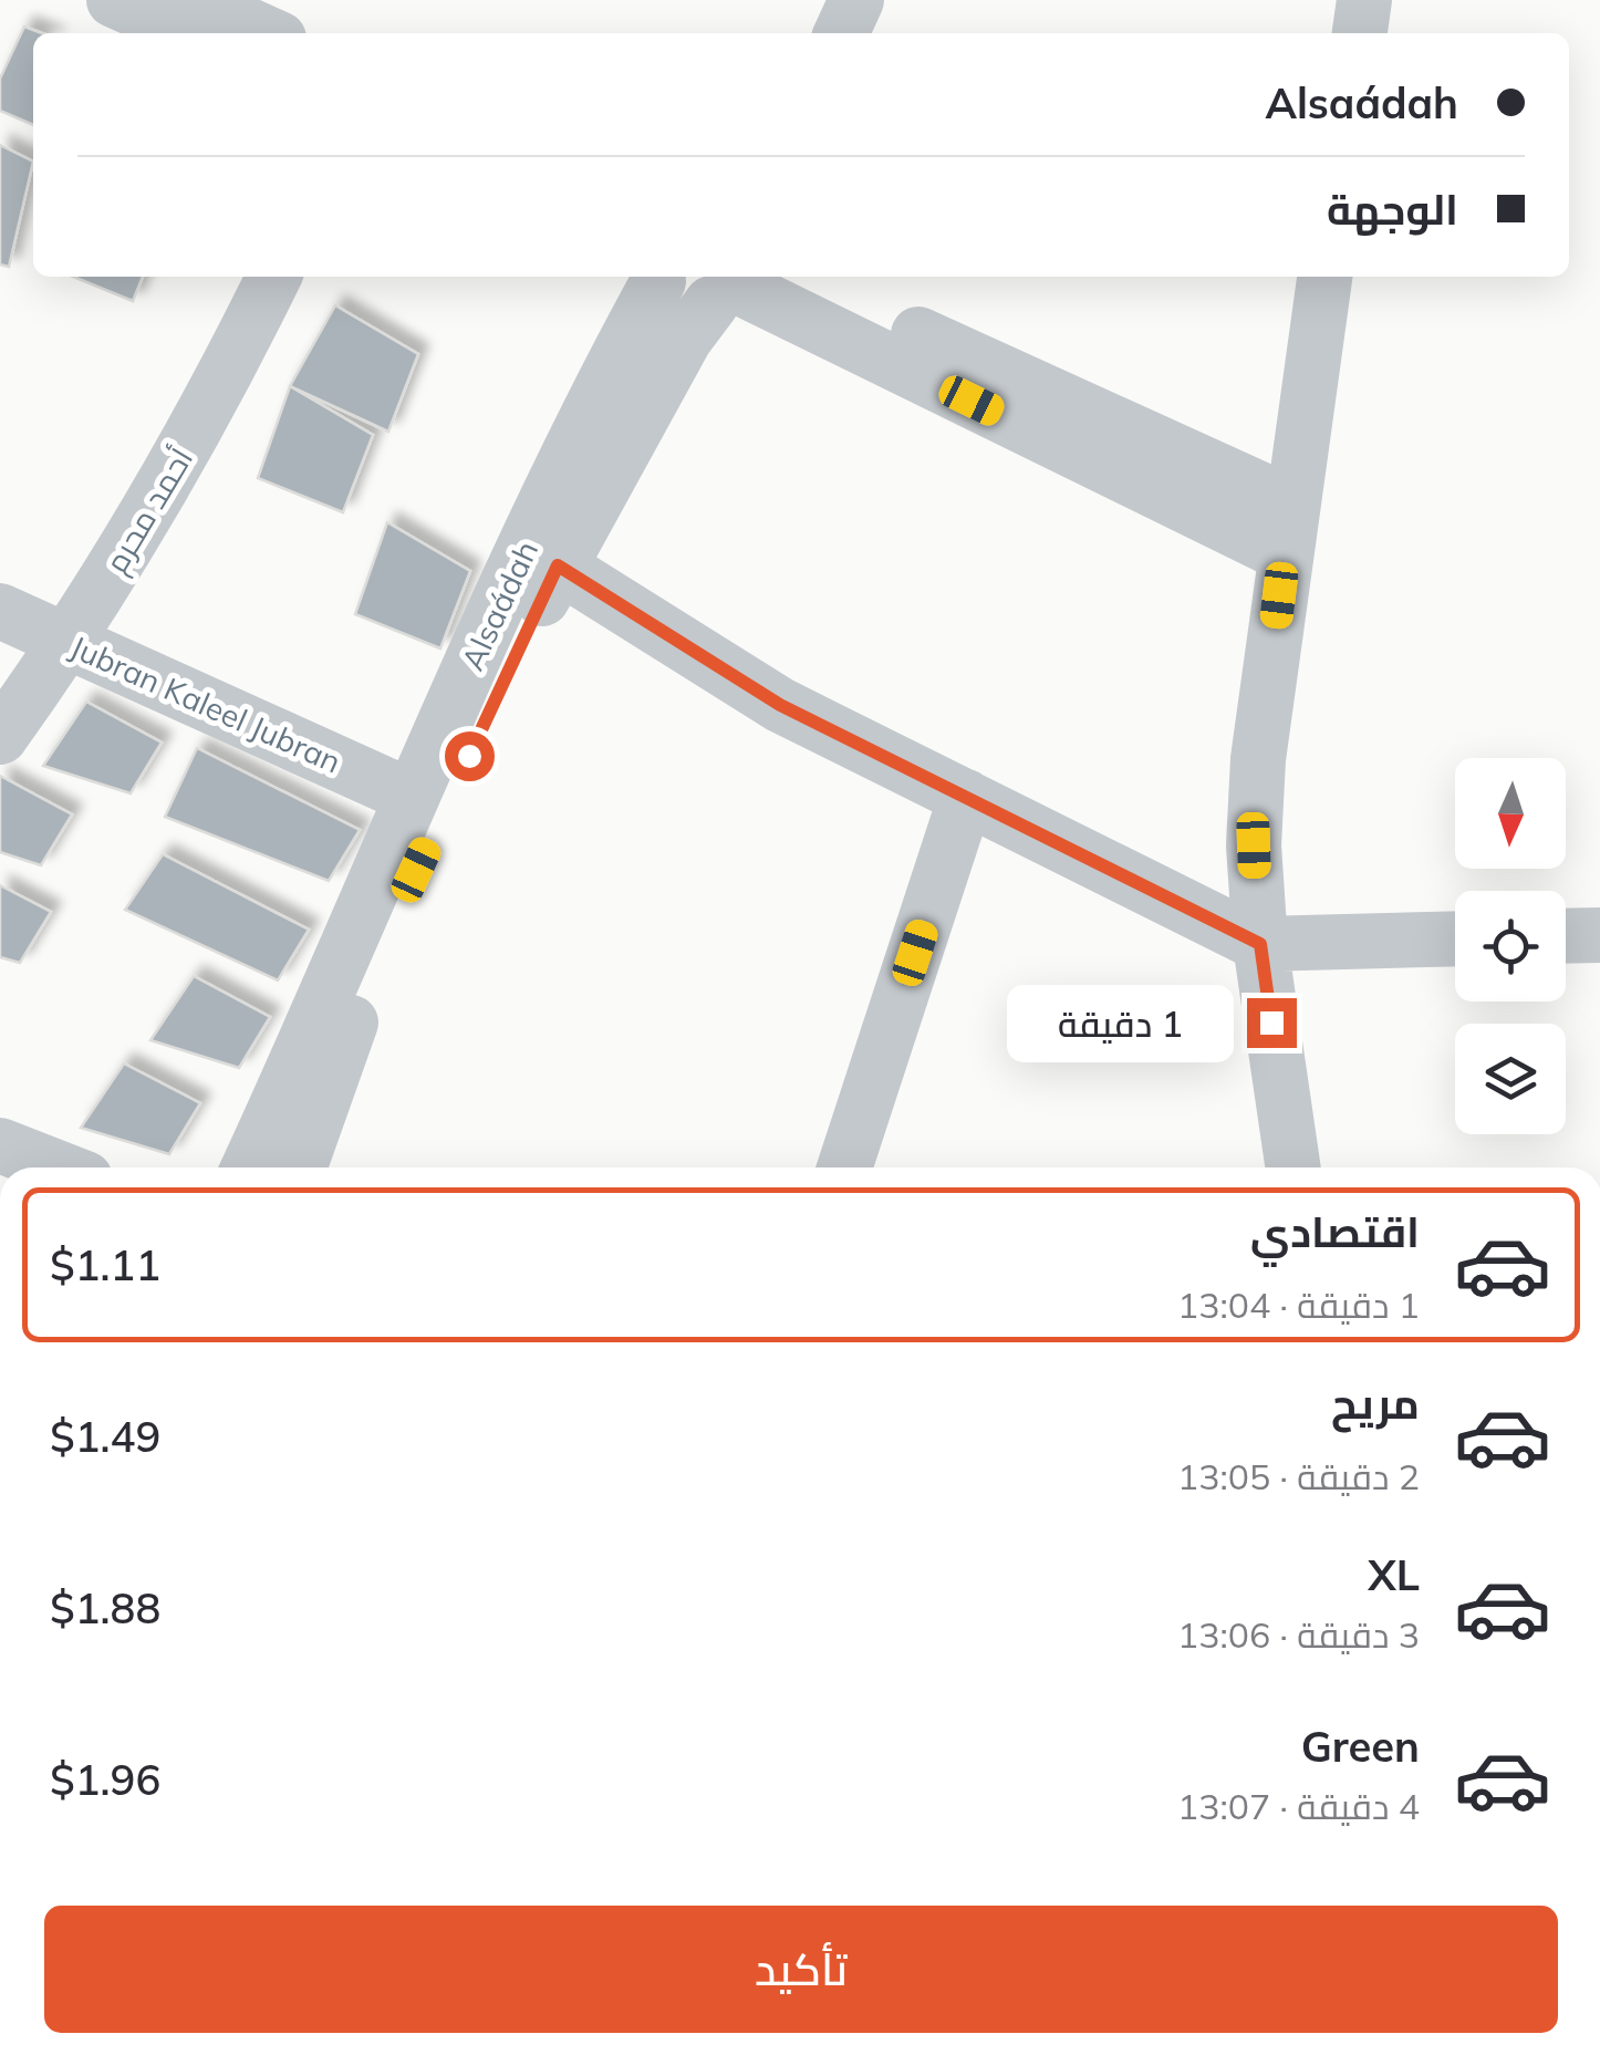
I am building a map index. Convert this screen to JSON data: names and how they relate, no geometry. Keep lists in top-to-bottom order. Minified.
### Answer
{"streets":{"street":["أحمد محرم","Alsaádah","Jubran Kaleel Jubran"]},"crossings":[["أحمد محرم","Jubran Kaleel Jubran"],["Alsaádah","Jubran Kaleel Jubran"]],"north":"bottom","page":{"banner":["Alsaádah","الوجهة"],"bubble":"1 دقيقة","list":[{"name":"اقتصادي","note":"1 دقيقة · 13:04","value":"$1.11"},{"name":"مريح","note":"2 دقيقة · 13:05","value":"$1.49"},{"name":"XL","note":"3 دقيقة · 13:06","value":"$1.88"},{"name":"Green","note":"4 دقيقة · 13:07","value":"$1.96"}],"buttons":"تأكيد"}}
